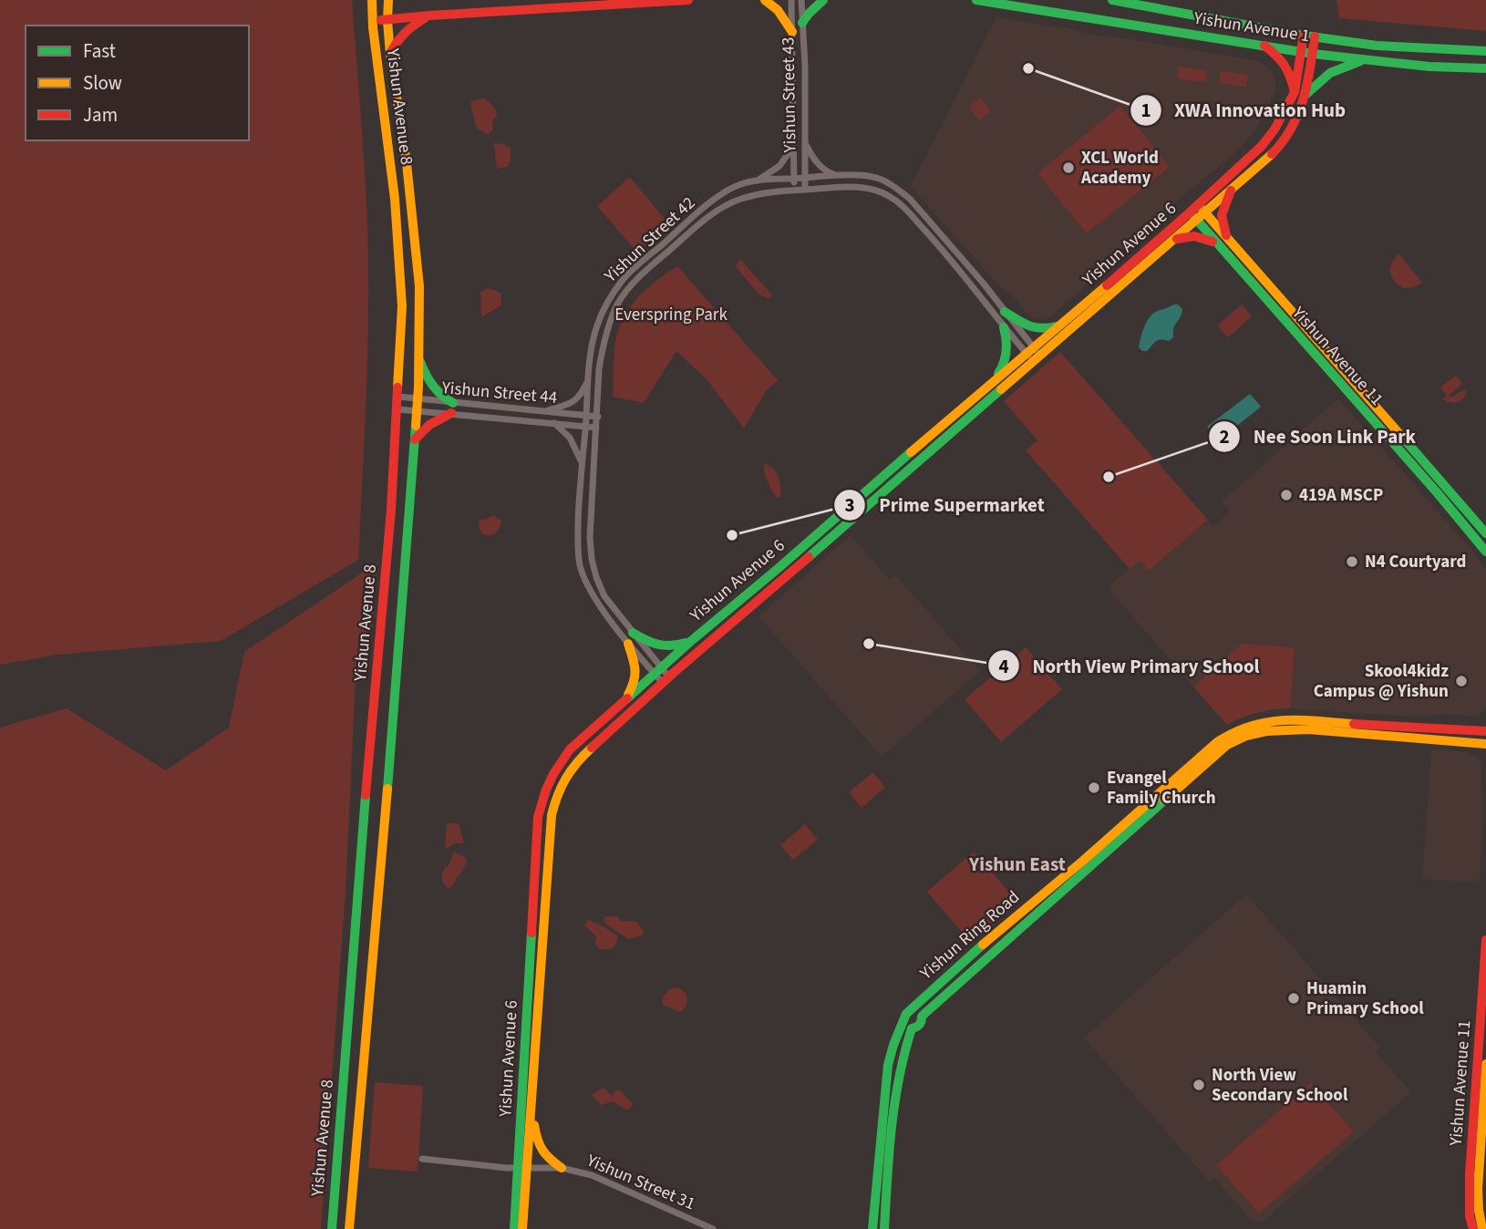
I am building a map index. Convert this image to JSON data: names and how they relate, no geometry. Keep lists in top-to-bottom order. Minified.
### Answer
{"streets":{"main road":["Yishun Avenue 1","Yishun Avenue 8","Yishun Avenue 6","Yishun Avenue 11","Yishun Ring Road"],"street":["Yishun Street 43","Yishun Street 42","Yishun Street 44","Yishun Street 31"]},"crossings":[["Yishun Avenue 1","Yishun Avenue 6"],["Yishun Street 43","Yishun Street 42"],["Yishun Avenue 8","Yishun Street 44"],["Yishun Street 42","Yishun Avenue 6"],["Yishun Street 42","Yishun Street 44"],["Yishun Avenue 6","Yishun Avenue 11"],["Yishun Avenue 6","Yishun Street 31"]],"districts":["Yishun East"],"parks":["Everspring Park"],"places":["XWA Innovation Hub","XCL World Academy","Nee Soon Link Park","419A MSCP","Prime Supermarket","N4 Courtyard","North View Primary School","Skool4kidz Campus @ Yishun","Evangel Family Church","Huamin Primary School","North View Secondary School"],"legend":["Fast","Slow","Jam"]}
